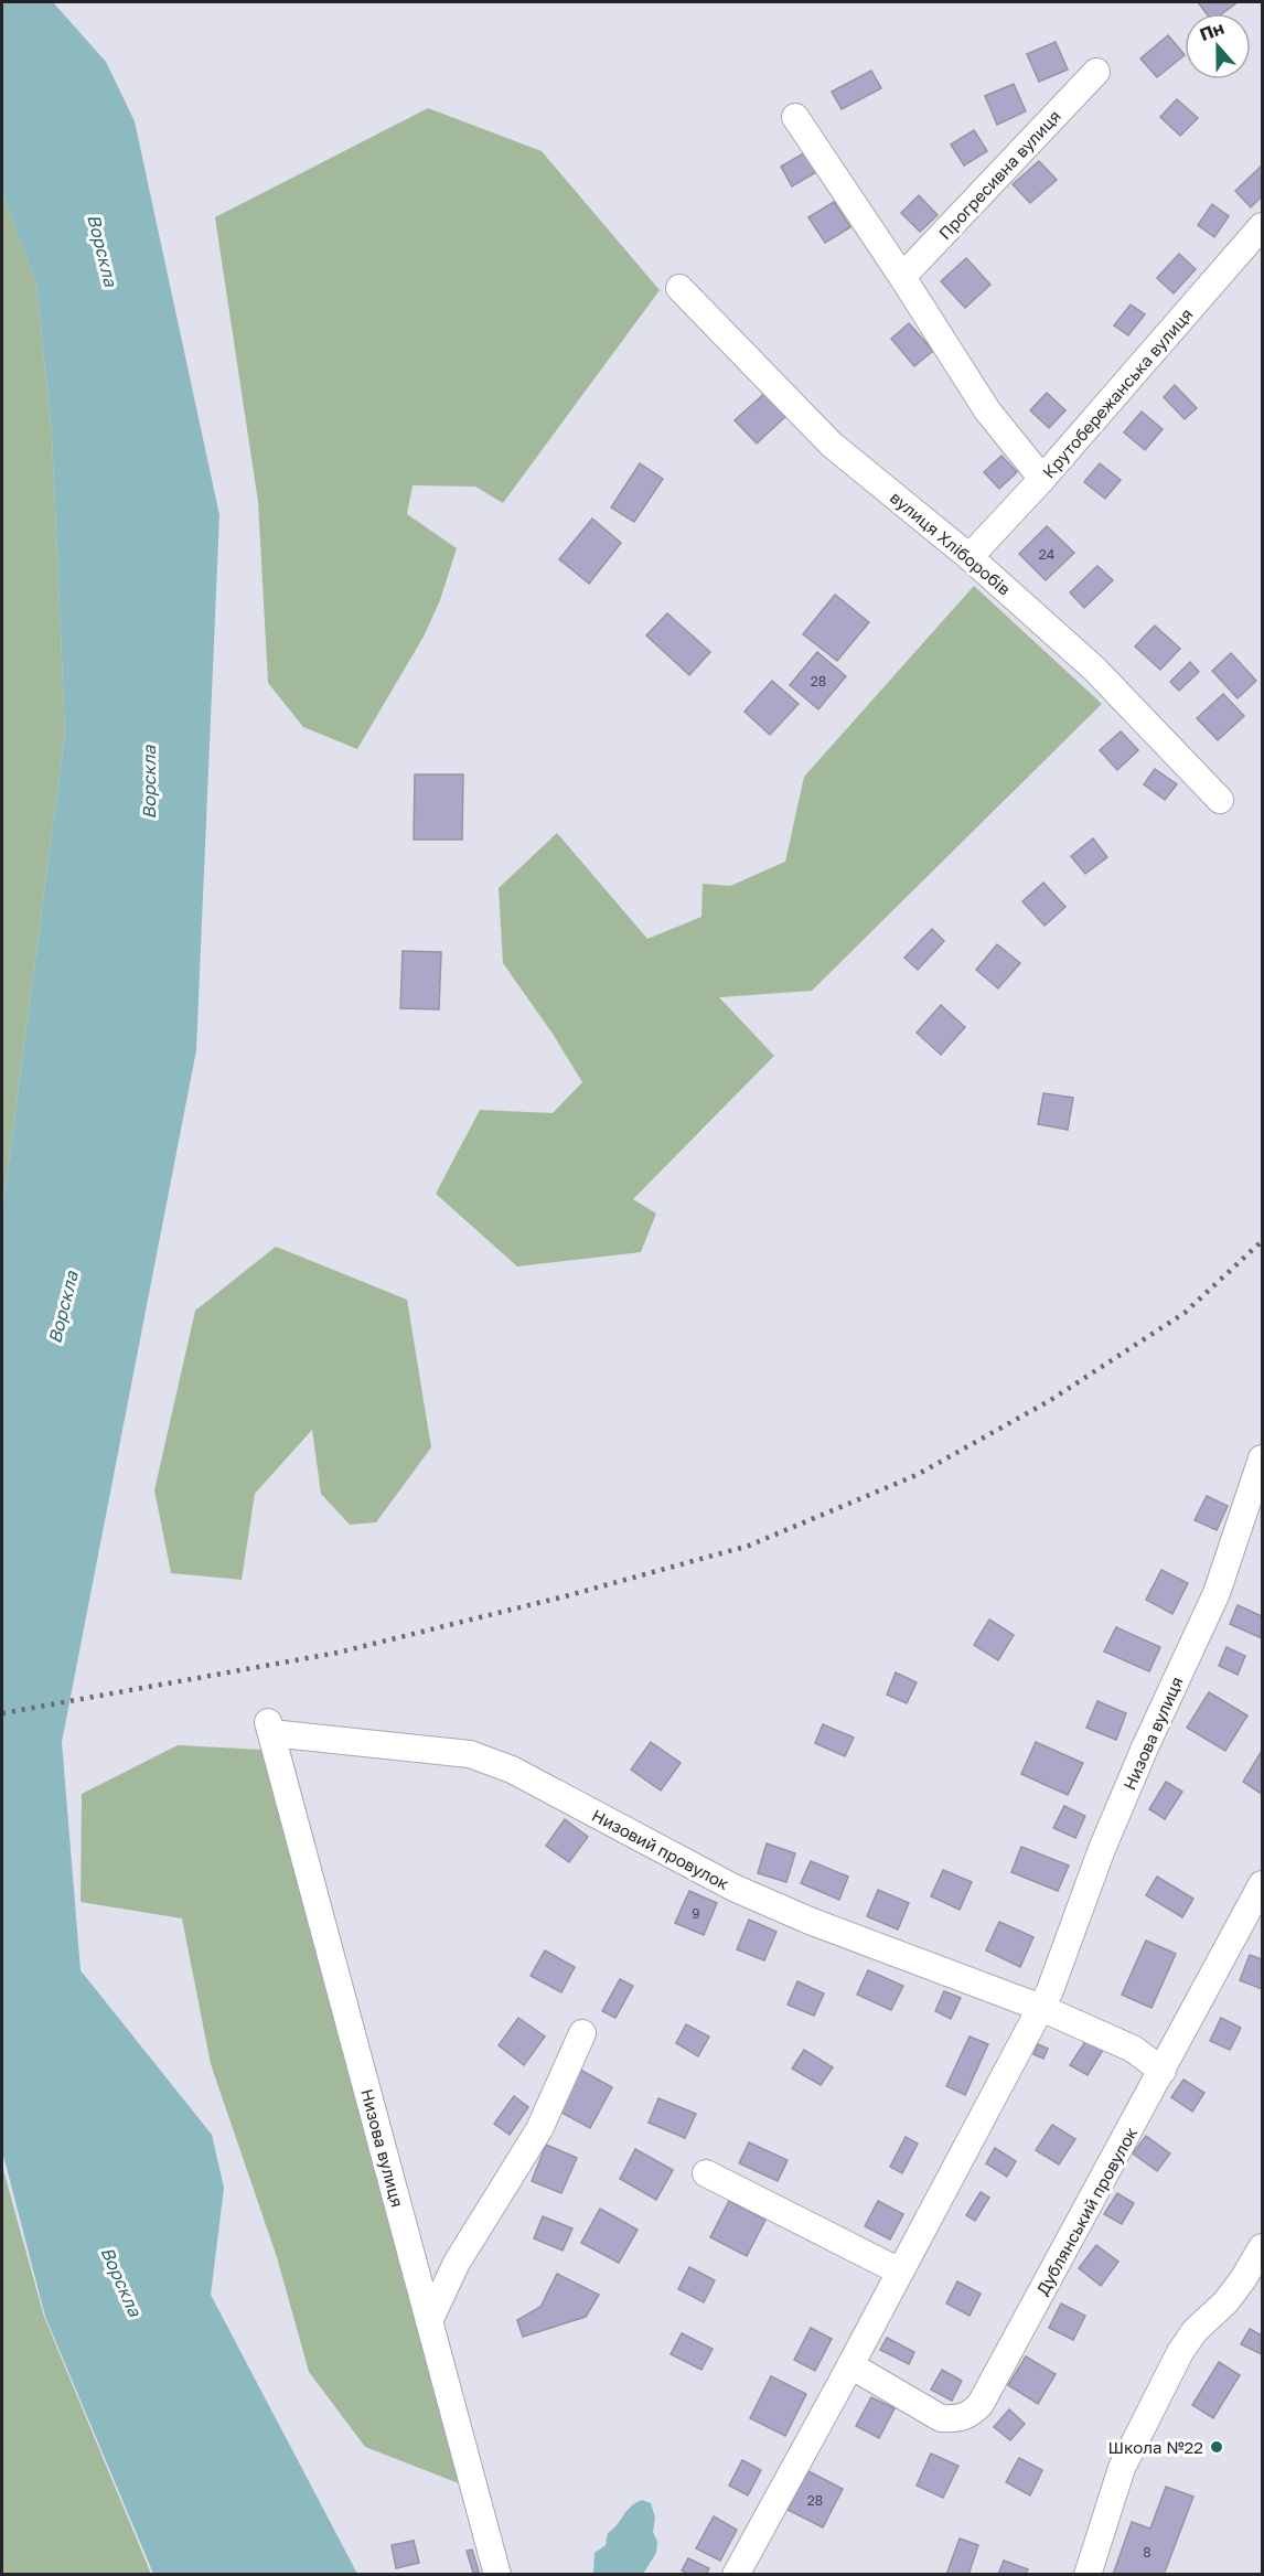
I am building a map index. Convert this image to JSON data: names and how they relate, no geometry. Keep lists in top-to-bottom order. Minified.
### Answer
{"streets":{"street":["Прогресивна вулиця","Крутобережанська вулиця","вулиця Хліборобів","Низова вулиця","Низовий провулок","Дублянський провулок"]},"crossings":[["Крутобережанська вулиця","вулиця Хліборобів"],["Низова вулиця","Низовий провулок"],["Низова вулиця","Дублянський провулок"]],"water":["Ворскла"],"places":["Школа №22"],"house_numbers":["24","28","9","28","8"],"north":"top"}
